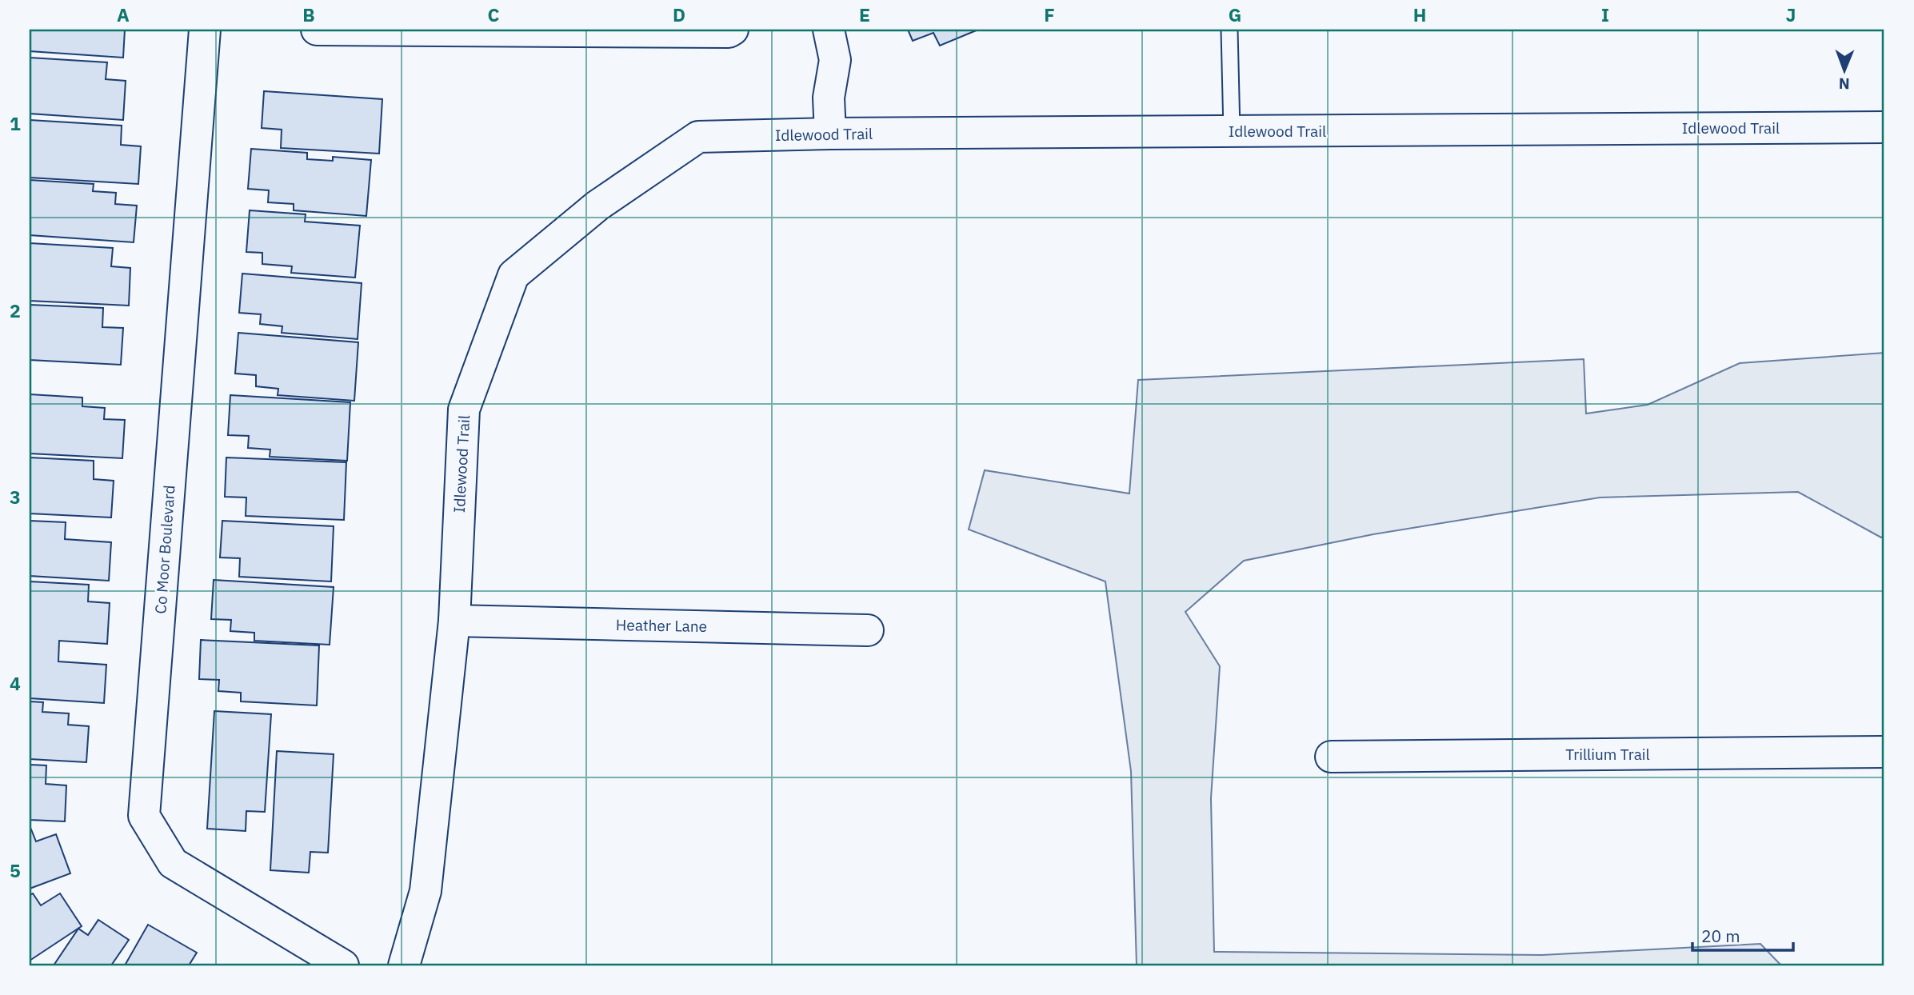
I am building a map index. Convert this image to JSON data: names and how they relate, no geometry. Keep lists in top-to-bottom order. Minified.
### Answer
{"streets":{"street":["Idlewood Trail","Co Moor Boulevard","Heather Lane","Trillium Trail"]},"crossings":[["Idlewood Trail","Heather Lane"]],"scale_bar":"20 m","north":"bottom","grid":{"columns":["A","B","C","D","E","F","G","H","I","J"],"rows":["1","2","3","4","5"]}}
